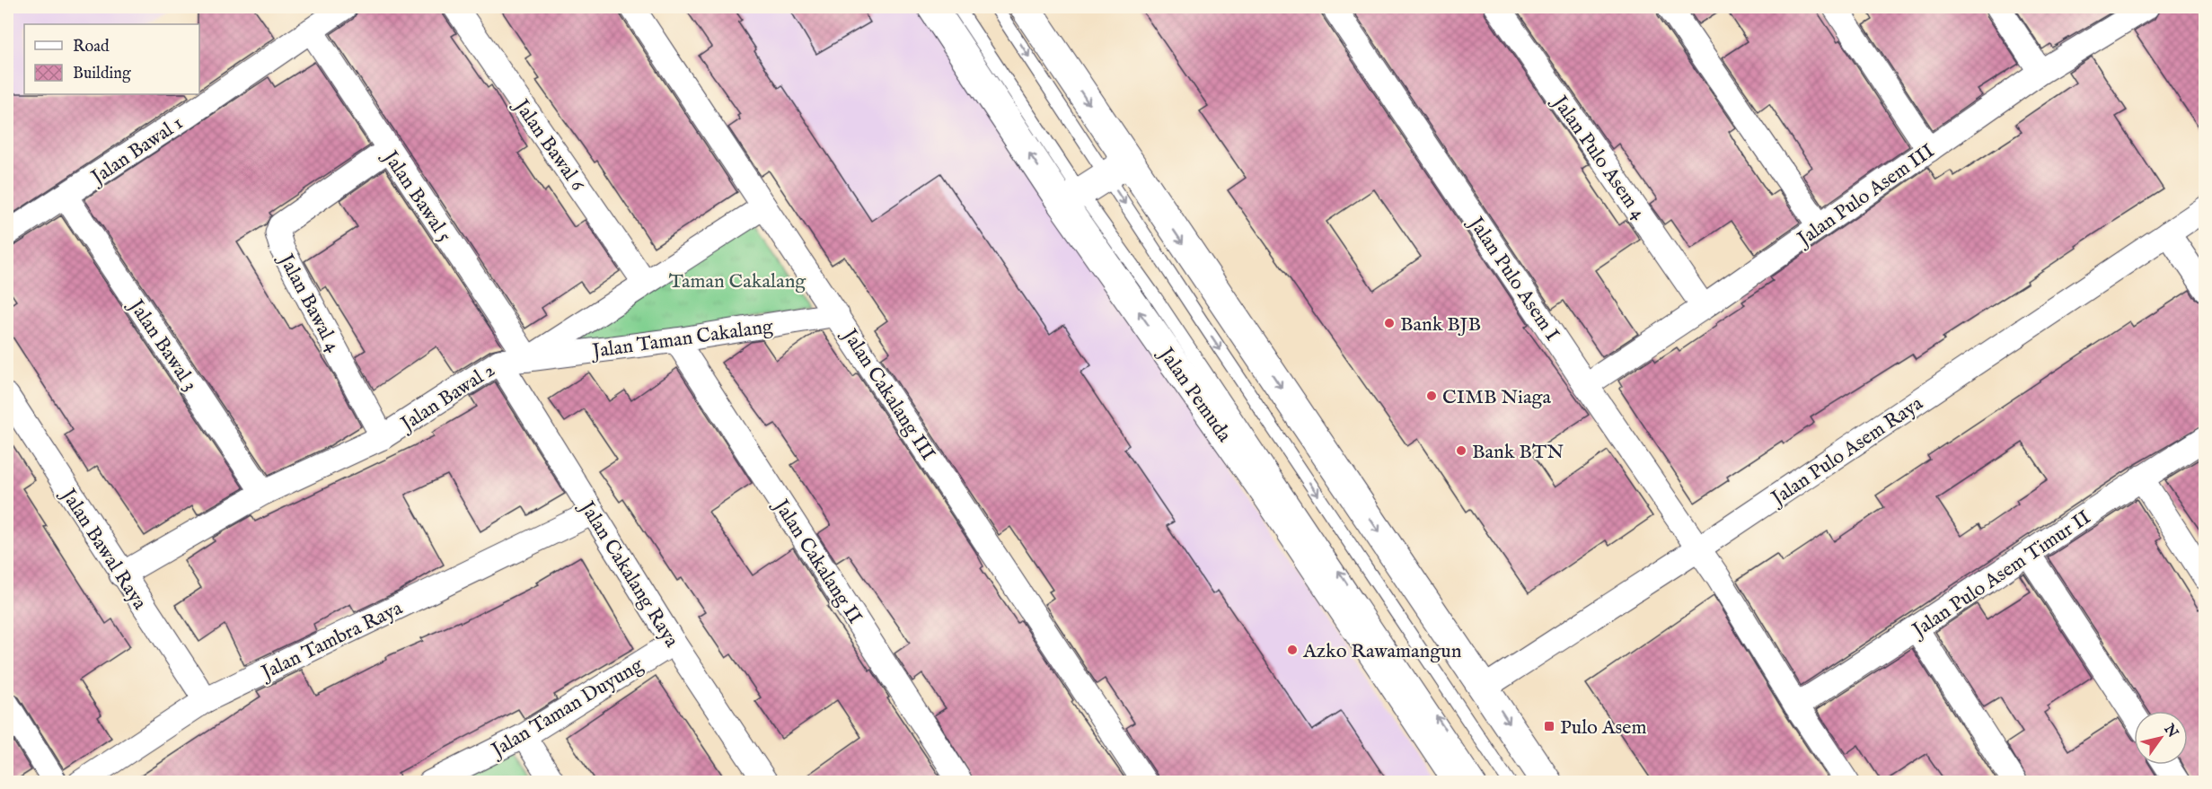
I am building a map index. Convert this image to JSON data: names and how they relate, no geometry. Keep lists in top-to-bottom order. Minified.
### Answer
{"streets":{"main road":["Jalan Pemuda"],"street":["Jalan Bawal 6","Jalan Bawal 1","Jalan Pulo Asem 4","Jalan Pulo Asem III","Jalan Bawal 5","Jalan Pulo Asem I","Jalan Bawal 4","Jalan Taman Cakalang","Jalan Bawal 3","Jalan Cakalang III","Jalan Bawal 2","Jalan Pulo Asem Raya","Jalan Bawal Raya","Jalan Cakalang II","Jalan Pulo Asem Timur II","Jalan Cakalang Raya","Jalan Tambra Raya","Jalan Taman Duyung"]},"crossings":[["Jalan Bawal 6","Jalan Bawal 2"],["Jalan Bawal 1","Jalan Bawal 5"],["Jalan Bawal 1","Jalan Bawal 3"],["Jalan Pulo Asem 4","Jalan Pulo Asem III"],["Jalan Pulo Asem III","Jalan Pulo Asem I"],["Jalan Bawal 5","Jalan Bawal 4"],["Jalan Bawal 5","Jalan Taman Cakalang"],["Jalan Bawal 5","Jalan Bawal 2"],["Jalan Pulo Asem I","Jalan Pulo Asem Raya"],["Jalan Pulo Asem I","Jalan Pulo Asem Timur II"],["Jalan Bawal 4","Jalan Bawal 2"],["Jalan Taman Cakalang","Jalan Cakalang III"],["Jalan Taman Cakalang","Jalan Bawal 2"],["Jalan Taman Cakalang","Jalan Cakalang II"],["Jalan Bawal 3","Jalan Bawal 2"],["Jalan Cakalang III","Jalan Bawal 2"],["Jalan Bawal 2","Jalan Bawal Raya"],["Jalan Bawal 2","Jalan Cakalang Raya"],["Jalan Bawal Raya","Jalan Tambra Raya"],["Jalan Cakalang Raya","Jalan Tambra Raya"],["Jalan Cakalang Raya","Jalan Taman Duyung"]],"parks":["Taman Cakalang"],"places":{"other":["Bank BJB","CIMB Niaga","Bank BTN","Azko Rawamangun"],"transit":["Pulo Asem"]},"legend":["Road","Building"],"north":"top right"}
